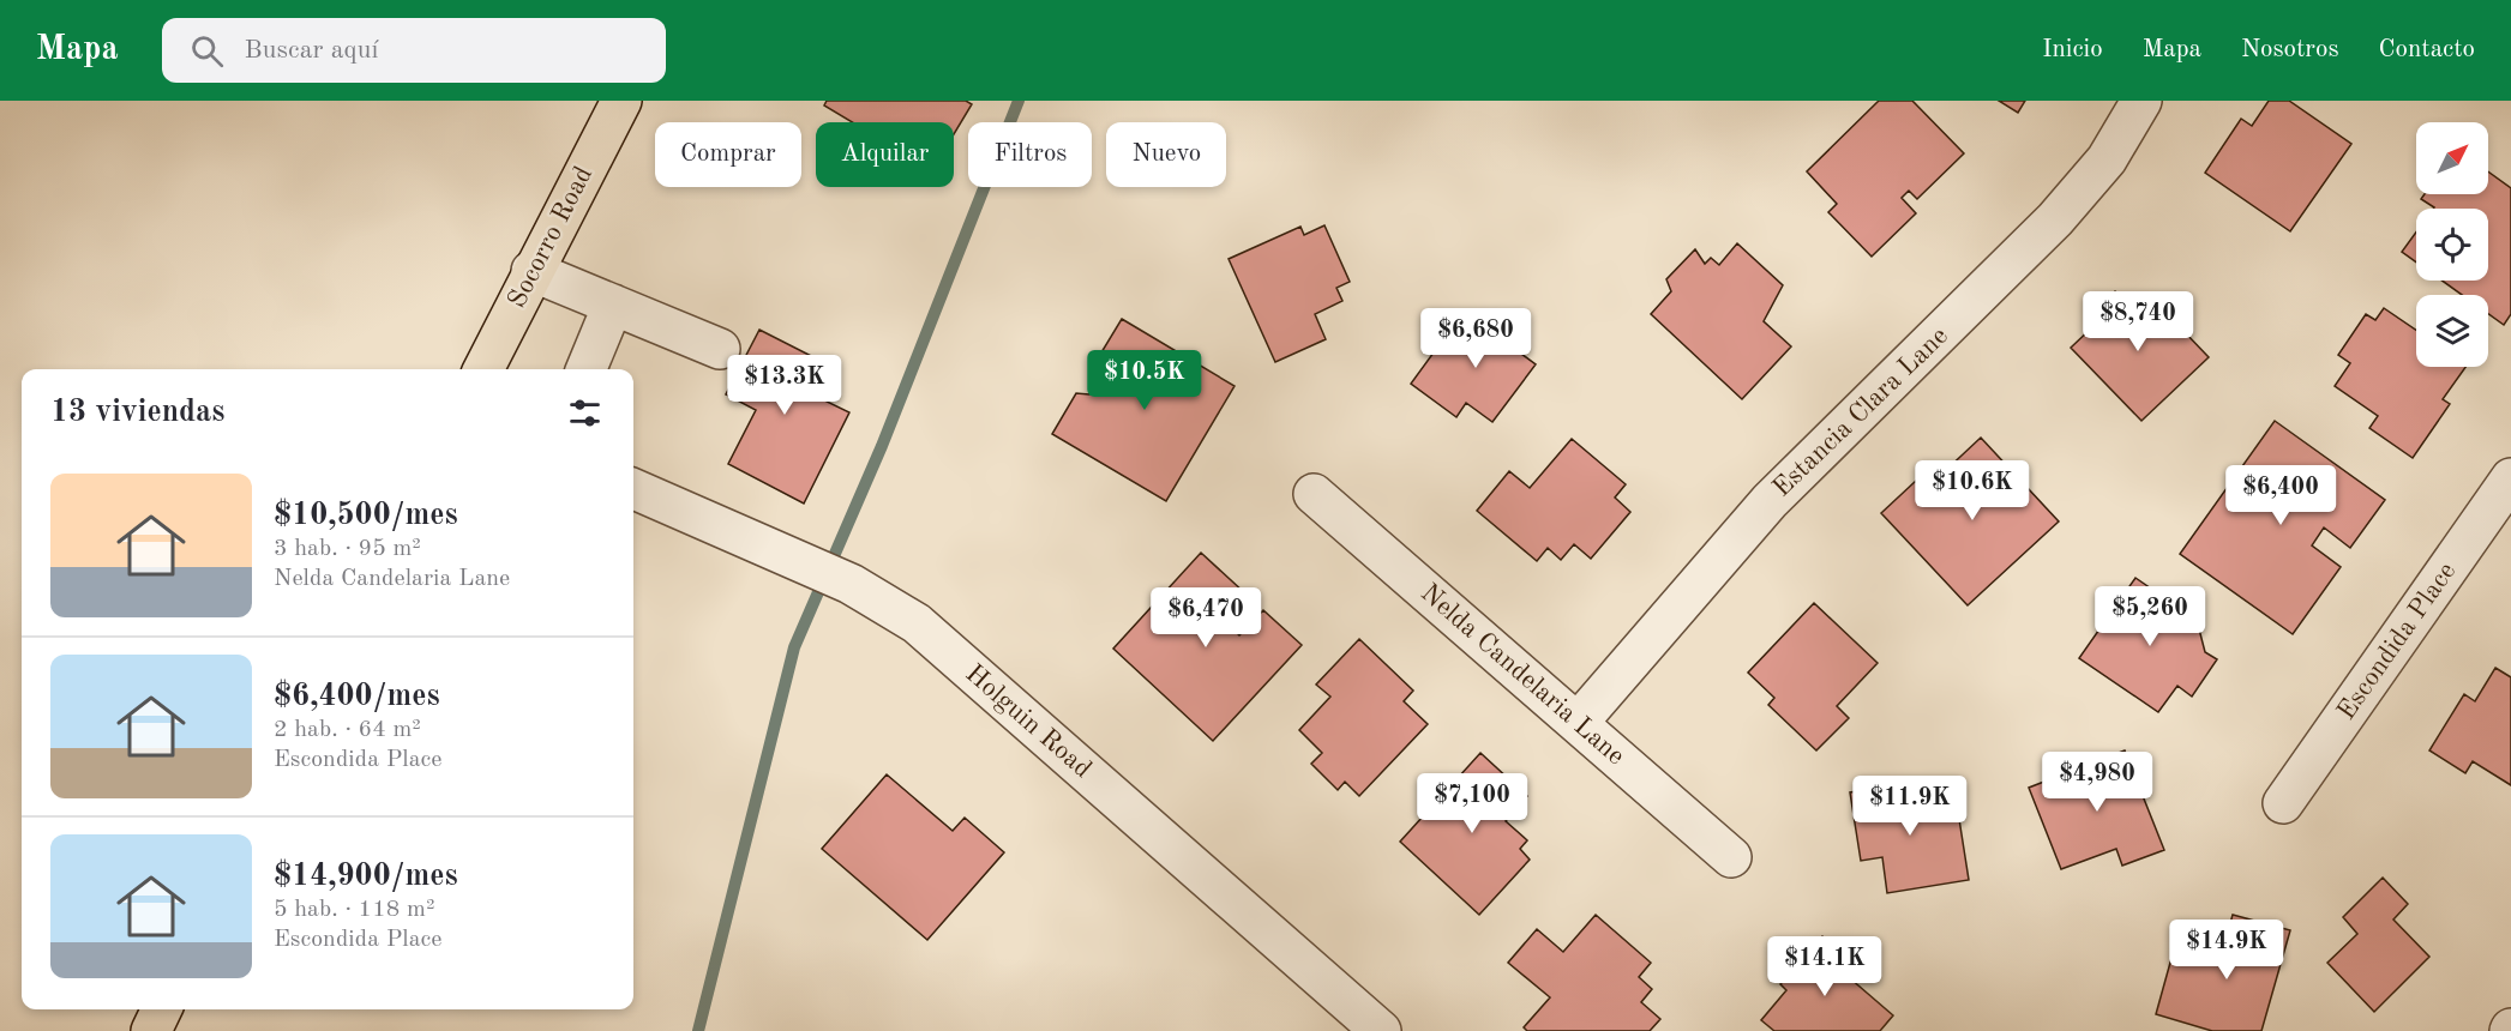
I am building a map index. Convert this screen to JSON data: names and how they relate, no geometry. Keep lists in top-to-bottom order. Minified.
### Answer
{"streets":{"main road":["Socorro Road"],"street":["Estancia Clara Lane","Escondida Place","Nelda Candelaria Lane","Holguin Road"]},"crossings":[["Estancia Clara Lane","Nelda Candelaria Lane"]],"north":"top right","page":{"header":"Mapa","search":"Buscar aquí","nav":["Inicio","Mapa","Nosotros","Contacto"],"chip":["Comprar","Alquilar","Filtros","Nuevo"],"price":["$8,740","$6,680","$10.5K","$13.3K","$10.6K","$6,400","$5,260","$6,470","$4,980","$7,100","$11.9K","$14.9K","$14.1K"],"heading":"13 viviendas","list":[{"name":"$10,500/mes","note":"3 hab. · 95 m² · Nelda Candelaria Lane"},{"name":"$6,400/mes","note":"2 hab. · 64 m² · Escondida Place"},{"name":"$14,900/mes","note":"5 hab. · 118 m² · Escondida Place"}]}}
